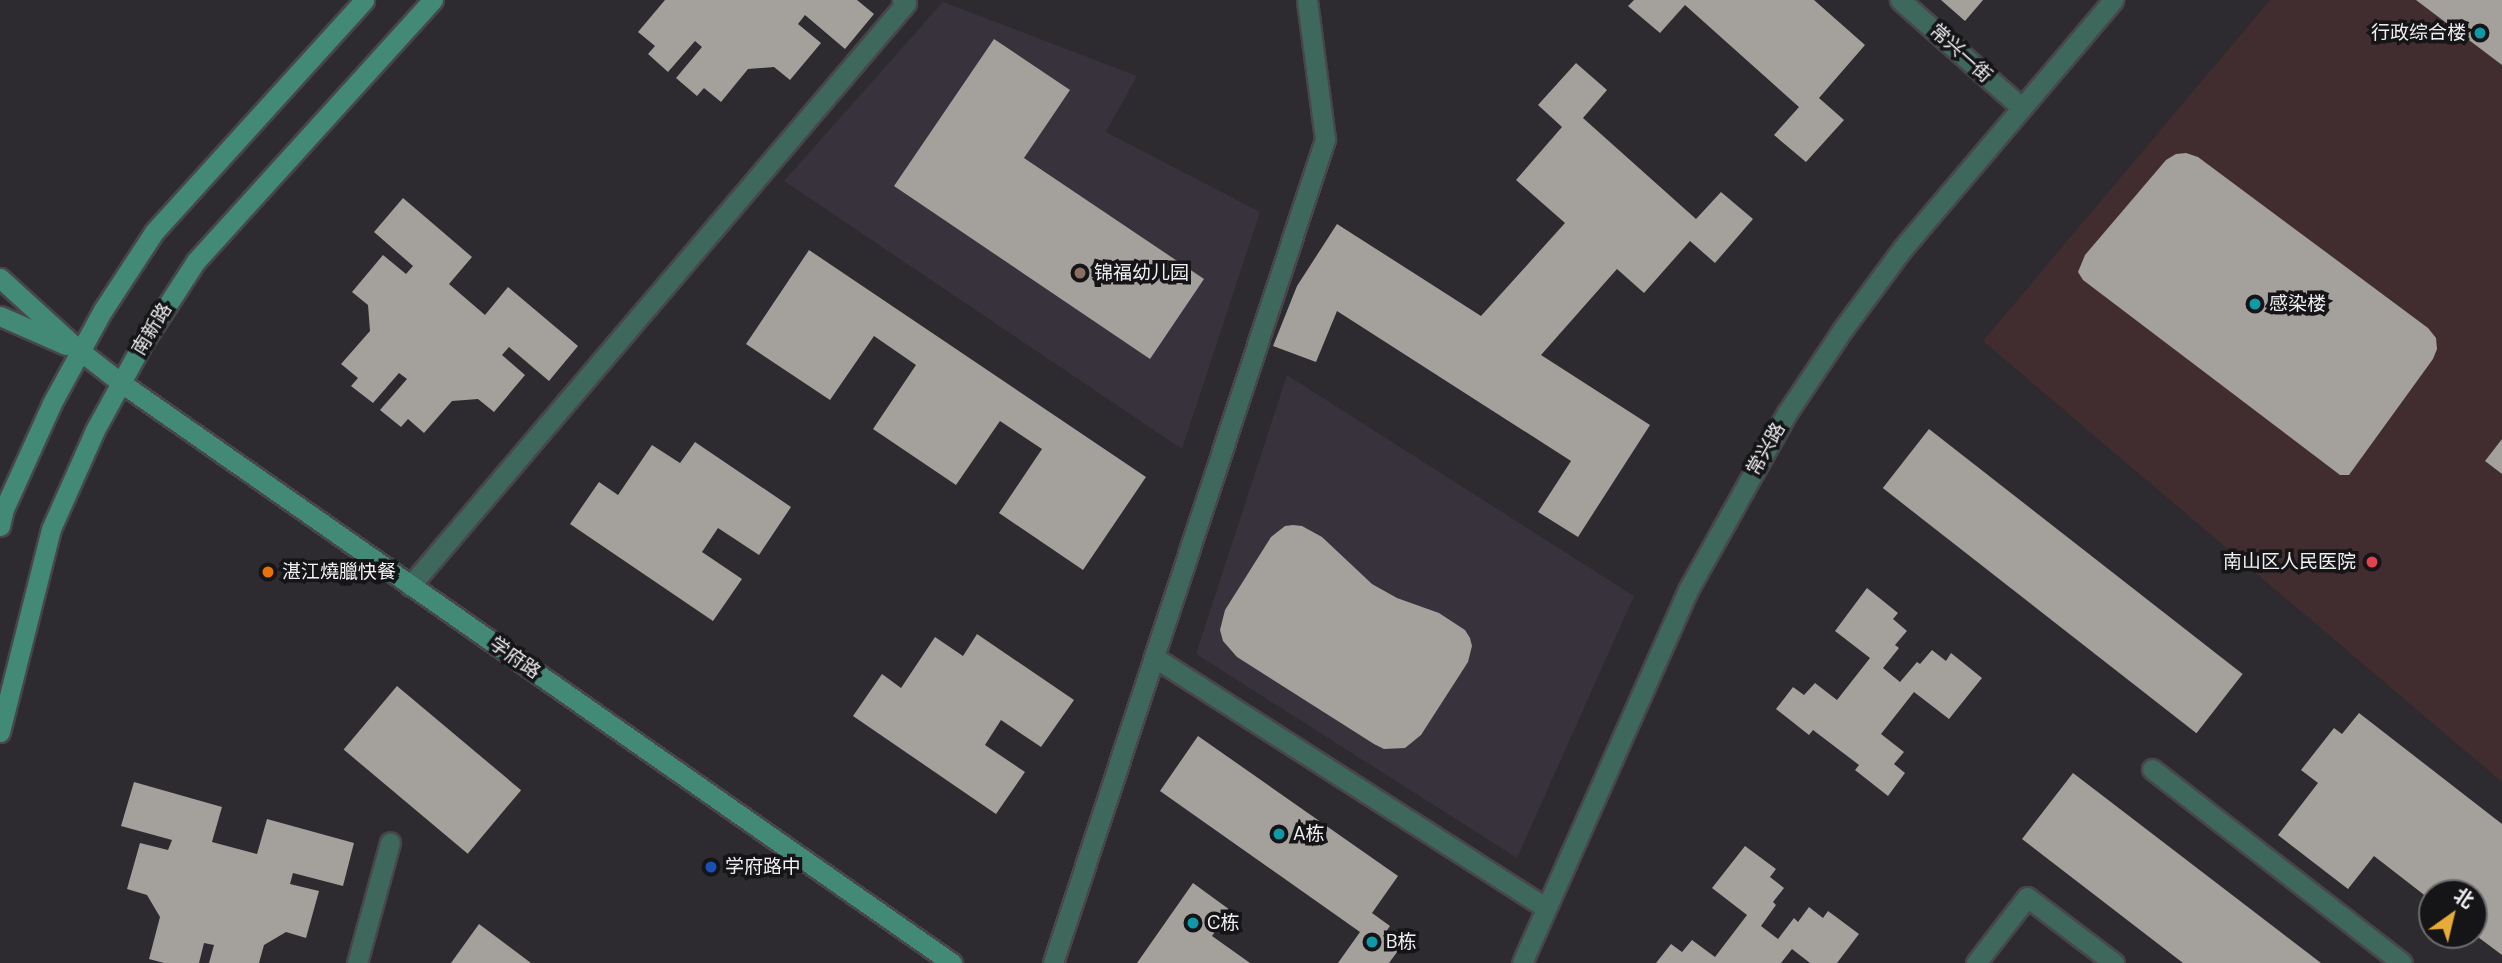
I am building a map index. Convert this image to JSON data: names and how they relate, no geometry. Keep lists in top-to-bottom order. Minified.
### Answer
{"streets":{"main road":["南新路","学府路"],"street":["常兴一街","常兴路"]},"crossings":[["常兴一街","常兴路"],["南新路","学府路"]],"places":["行政综合楼","锦福幼儿园","感染楼","南山区人民医院","湛江燒臘快餐","A栋","学府路中","C栋","B栋"],"north":"top right"}
